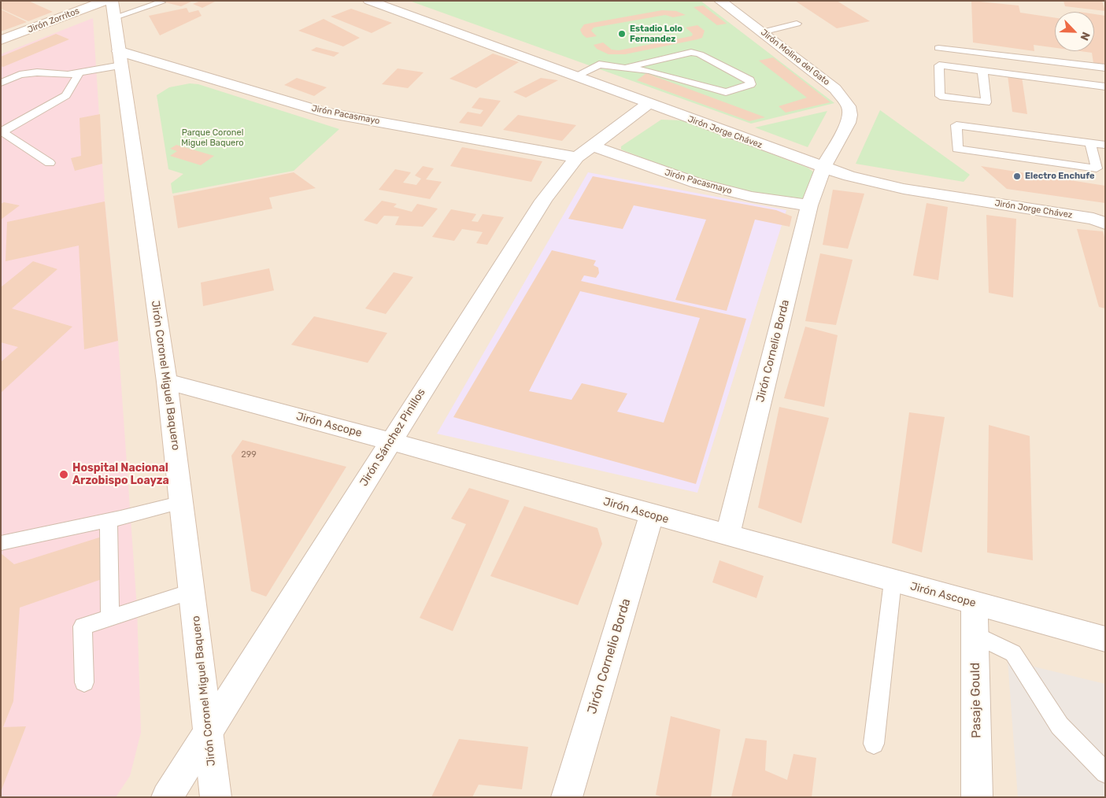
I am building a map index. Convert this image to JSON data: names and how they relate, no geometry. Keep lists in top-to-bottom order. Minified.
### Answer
{"streets":{"street":["Jirón Zorritos","Jirón Molino del Gato","Jirón Pacasmayo","Jirón Jorge Chávez","Jirón Cornelio Borda","Jirón Coronel Miguel Baquero","Jirón Ascope","Jirón Sánchez Pinillos","Pasaje Gould"]},"crossings":[["Jirón Molino del Gato","Jirón Jorge Chávez"],["Jirón Molino del Gato","Jirón Cornelio Borda"],["Jirón Pacasmayo","Jirón Cornelio Borda"],["Jirón Pacasmayo","Jirón Coronel Miguel Baquero"],["Jirón Pacasmayo","Jirón Sánchez Pinillos"],["Jirón Jorge Chávez","Jirón Cornelio Borda"],["Jirón Jorge Chávez","Jirón Sánchez Pinillos"],["Jirón Cornelio Borda","Jirón Ascope"],["Jirón Coronel Miguel Baquero","Jirón Ascope"],["Jirón Coronel Miguel Baquero","Jirón Sánchez Pinillos"],["Jirón Ascope","Jirón Sánchez Pinillos"],["Jirón Ascope","Pasaje Gould"]],"parks":["Parque Coronel Miguel Baquero"],"places":["Estadio Lolo Fernandez","Electro Enchufe","Hospital Nacional Arzobispo Loayza"],"house_numbers":["299"],"north":"bottom right"}
